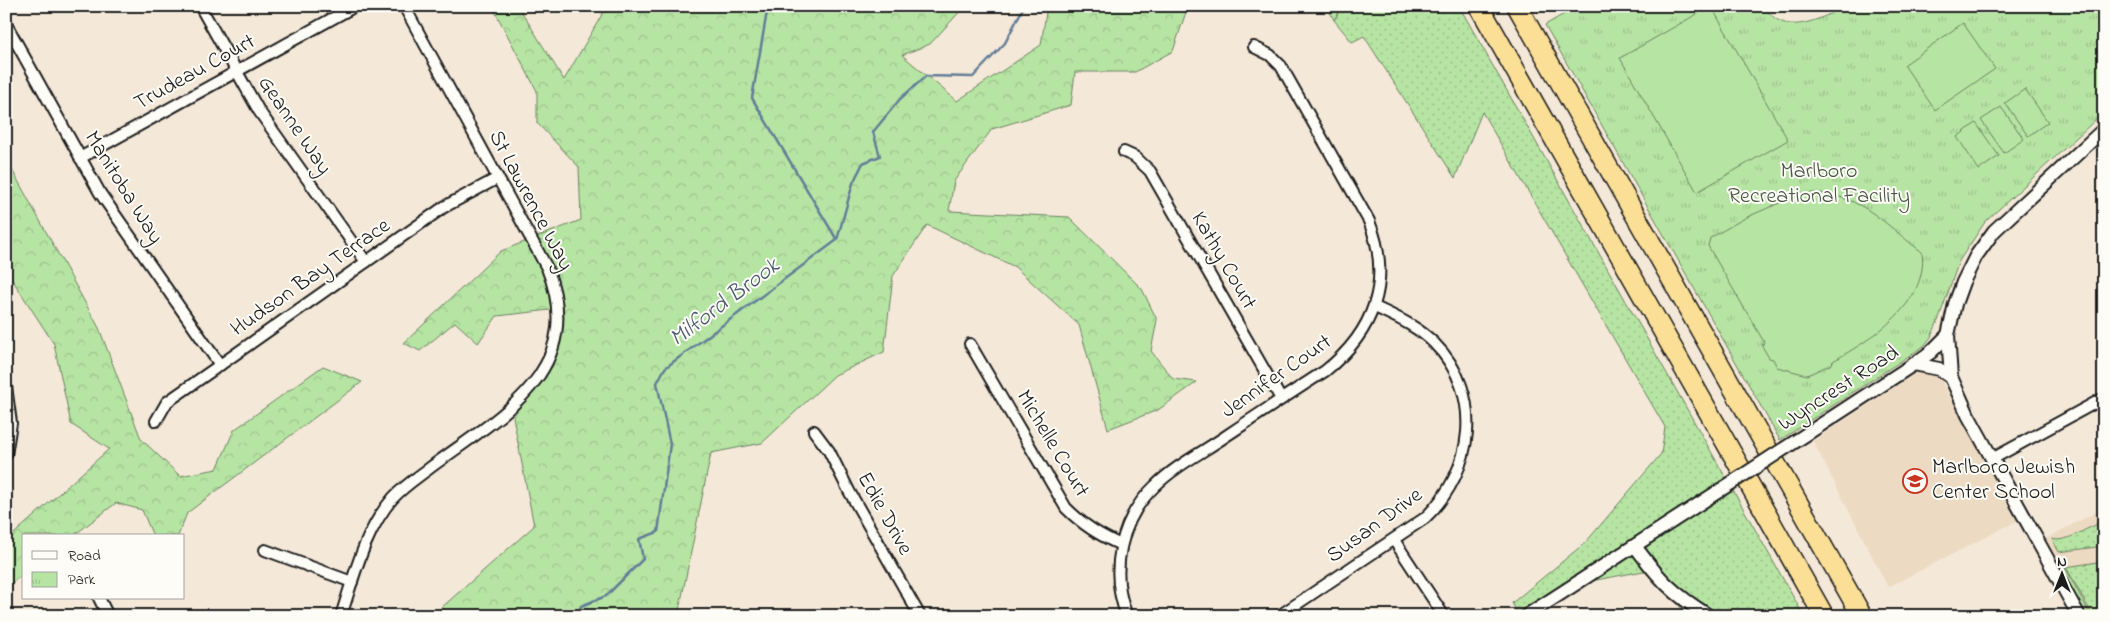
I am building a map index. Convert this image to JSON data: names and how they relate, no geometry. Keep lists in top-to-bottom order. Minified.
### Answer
{"streets":{"street":["Trudeau Court","Geanne Way","Manitoba Way","St Lawrence Way","Kathy Court","Hudson Bay Terrace","Jennifer Court","Wyncrest Road","Michelle Court","Edie Drive","Susan Drive"]},"crossings":[["Trudeau Court","Geanne Way"],["Trudeau Court","Manitoba Way"],["Geanne Way","Hudson Bay Terrace"],["Manitoba Way","Hudson Bay Terrace"],["St Lawrence Way","Hudson Bay Terrace"],["Kathy Court","Jennifer Court"],["Jennifer Court","Michelle Court"],["Jennifer Court","Susan Drive"]],"water":["Milford Brook"],"parks":["Marlboro Recreational Facility"],"places":{"school or university":["Marlboro Jewish Center School"]},"legend":["Road","Park"],"north":"top"}
